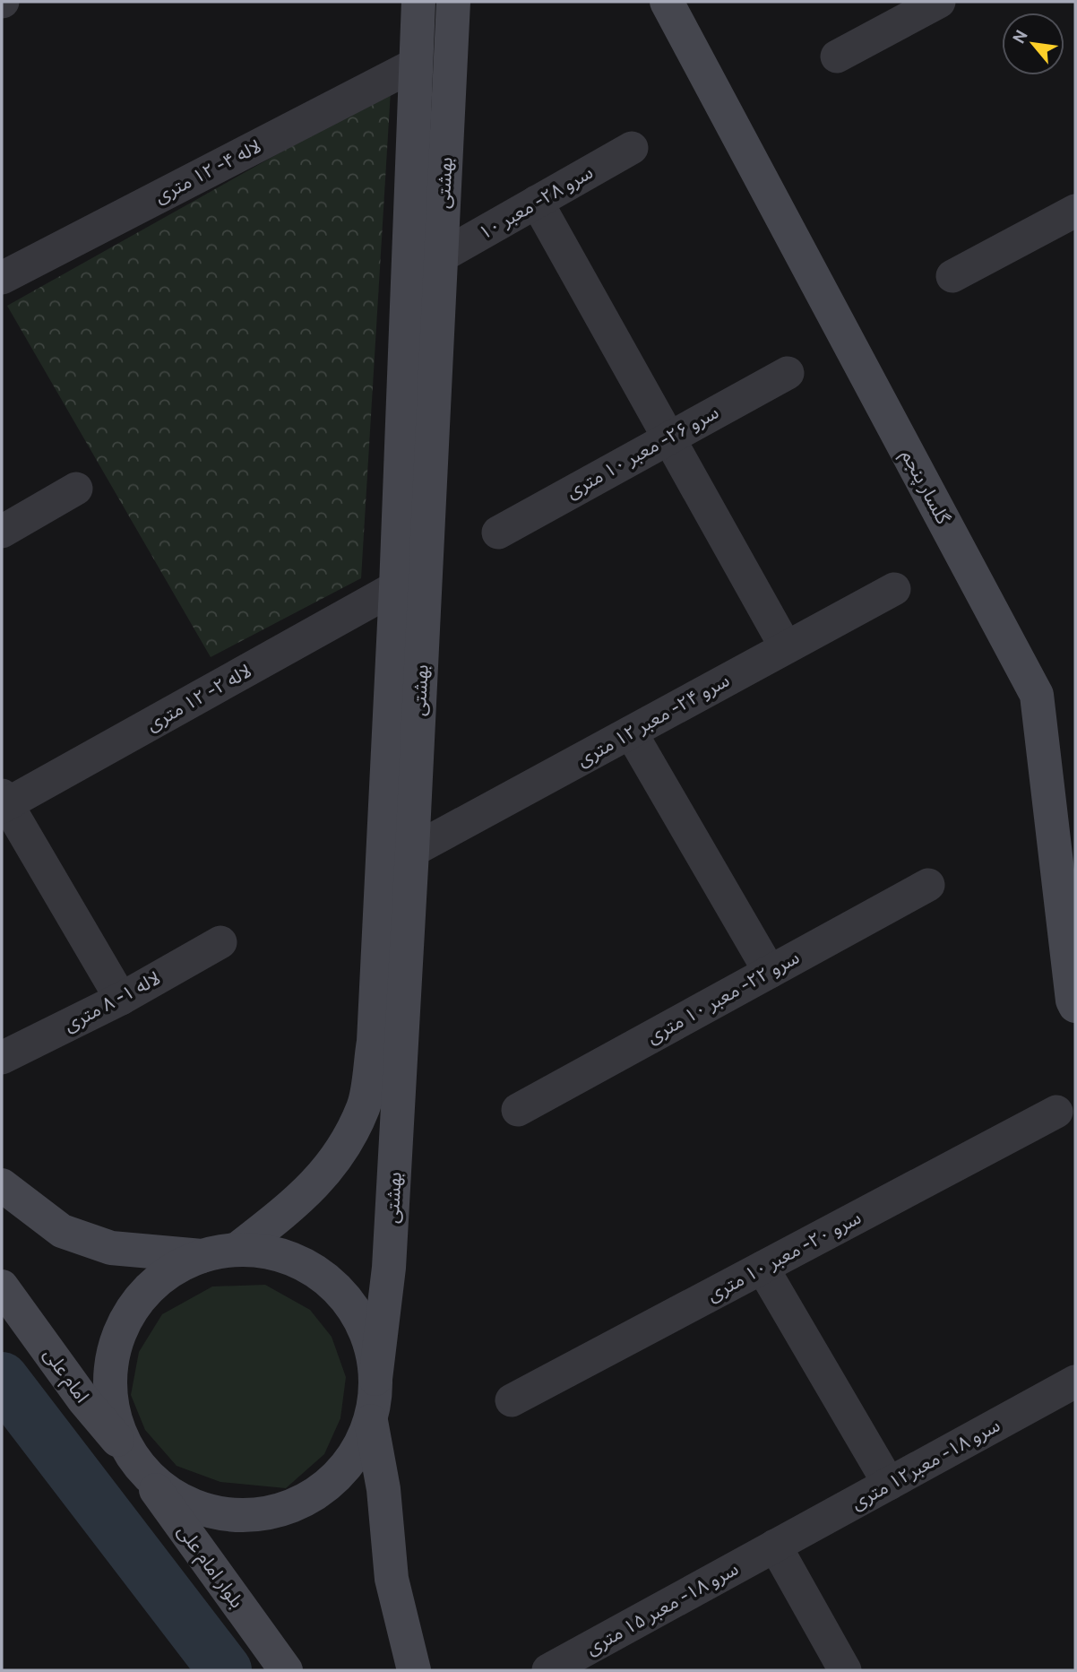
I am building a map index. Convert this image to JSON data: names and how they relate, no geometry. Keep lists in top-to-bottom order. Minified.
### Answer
{"streets":{"street":["لاله ۴- ۱۲ متری","بهشتی","سرو ۲۸- معبر ۱۰","سرو ۲۶- معبر ۱۰ متری","گلسار پنجم","لاله ۲- ۱۲ متری","سرو ۲۴- معبر ۱۲ متری","سرو ۲۲- معبر ۱۰ متری","لاله ۱- ۸ متری","سرو ۲۰- معبر ۱۰ متری","امام علی","سرو ۱۸- معبر۱۲ متری","بلوار امام علی","سرو ۱۸- معبر ۱۵ متری"]},"crossings":[["لاله ۴- ۱۲ متری","بهشتی"],["بهشتی","سرو ۲۸- معبر ۱۰"],["بهشتی","لاله ۲- ۱۲ متری"],["بهشتی","سرو ۲۴- معبر ۱۲ متری"],["امام علی","بلوار امام علی"],["سرو ۱۸- معبر۱۲ متری","سرو ۱۸- معبر ۱۵ متری"]],"north":"top left"}
